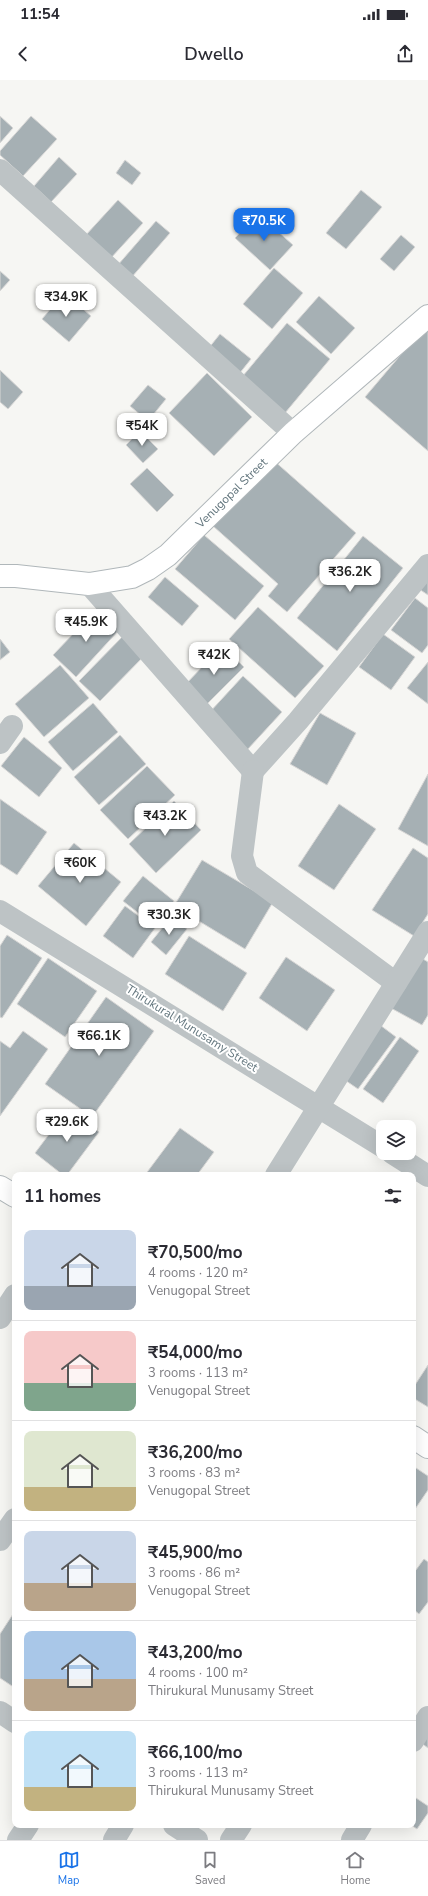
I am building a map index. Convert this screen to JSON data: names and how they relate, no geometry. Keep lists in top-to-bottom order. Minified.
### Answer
{"streets":{"main road":["Venugopal Street"],"street":["Thirukural Munusamy Street"]},"page":{"status":"11:54","header":"Dwello","price":["₹70.5K","₹34.9K","₹54K","₹36.2K","₹45.9K","₹42K","₹43.2K","₹60K","₹30.3K","₹66.1K","₹29.6K"],"heading":"11 homes","list":[{"name":"₹70,500/mo","note":"4 rooms · 120 m² · Venugopal Street"},{"name":"₹54,000/mo","note":"3 rooms · 113 m² · Venugopal Street"},{"name":"₹36,200/mo","note":"3 rooms · 83 m² · Venugopal Street"},{"name":"₹45,900/mo","note":"3 rooms · 86 m² · Venugopal Street"},{"name":"₹43,200/mo","note":"4 rooms · 100 m² · Thirukural Munusamy Street"},{"name":"₹66,100/mo","note":"3 rooms · 113 m² · Thirukural Munusamy Street"}],"tabs":["Map","Saved","Home"]}}
